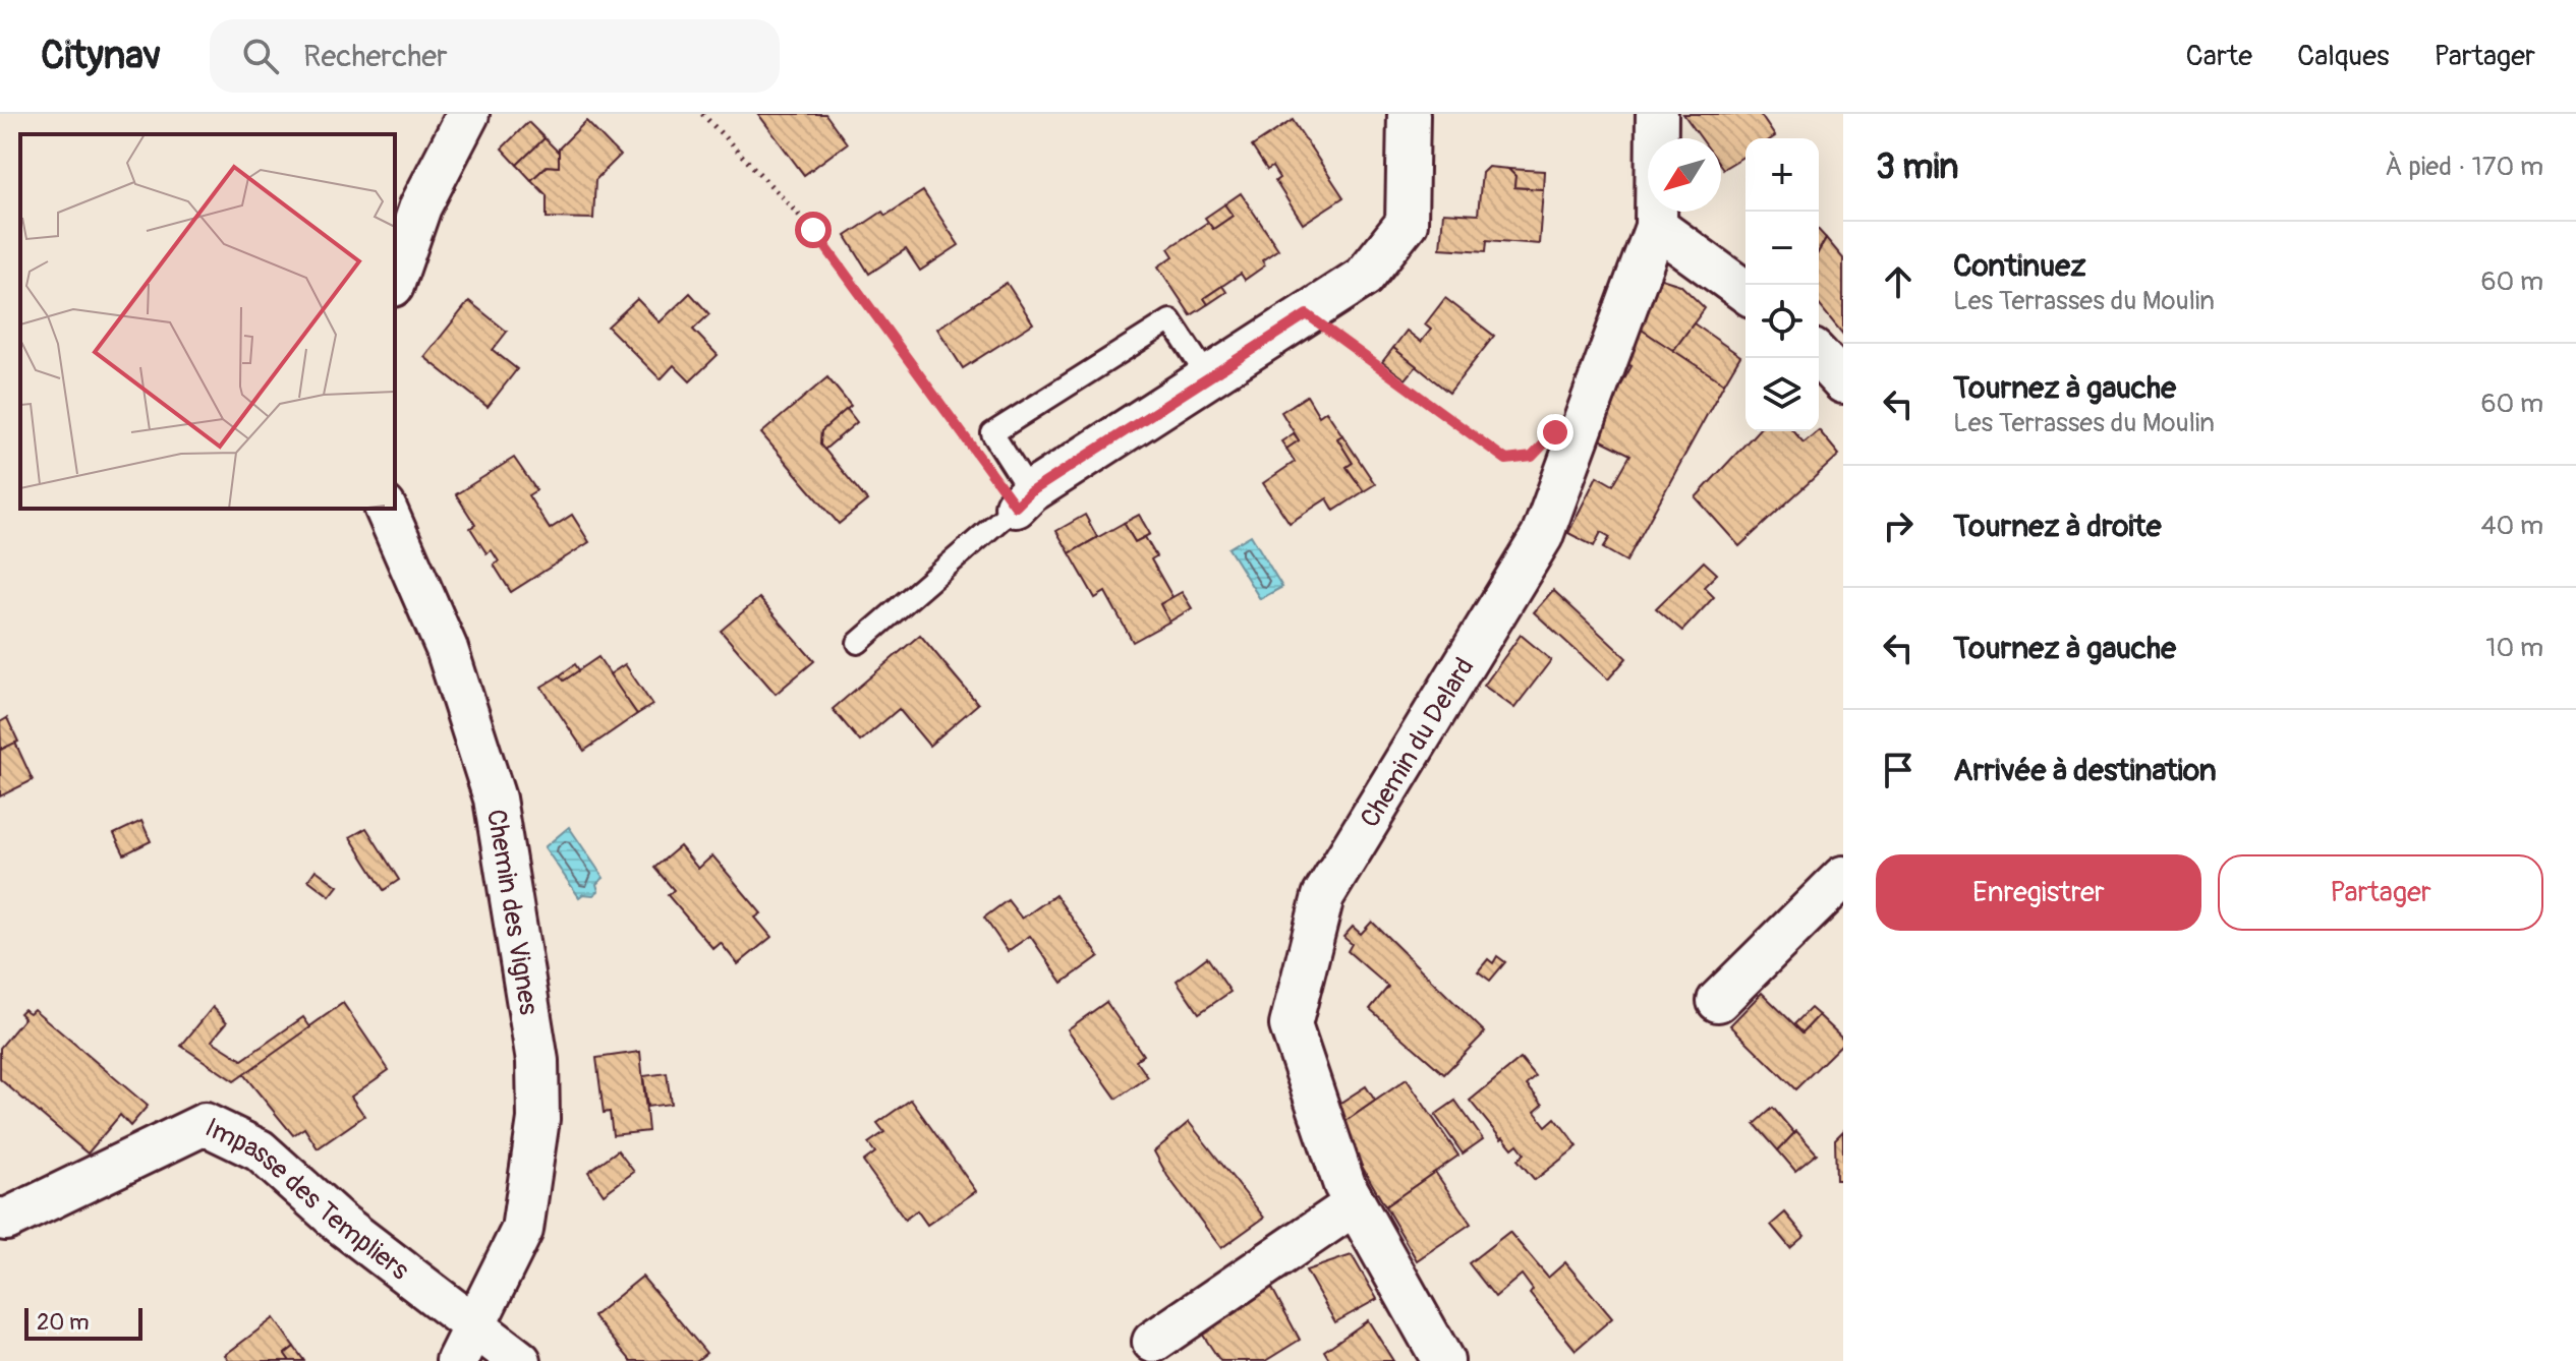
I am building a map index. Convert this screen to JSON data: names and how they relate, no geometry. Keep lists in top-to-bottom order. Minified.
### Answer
{"streets":{"street":["Chemin du Delard","Chemin des Vignes","Impasse des Templiers"]},"crossings":[["Chemin des Vignes","Impasse des Templiers"]],"scale_bar":"20 m","north":"bottom left","page":{"header":"Citynav","search":"Rechercher","nav":["Carte","Calques","Partager"],"heading":["3 min","À pied · 170 m"],"map_buttons":["+","−"],"list":[["Continuez","Les Terrasses du Moulin","60 m"],["Tournez à gauche","Les Terrasses du Moulin","60 m"],["Tournez à droite","40 m"],["Tournez à gauche","10 m"],"Arrivée à destination"],"buttons":["Enregistrer","Partager"],"scale":"20 m"}}
